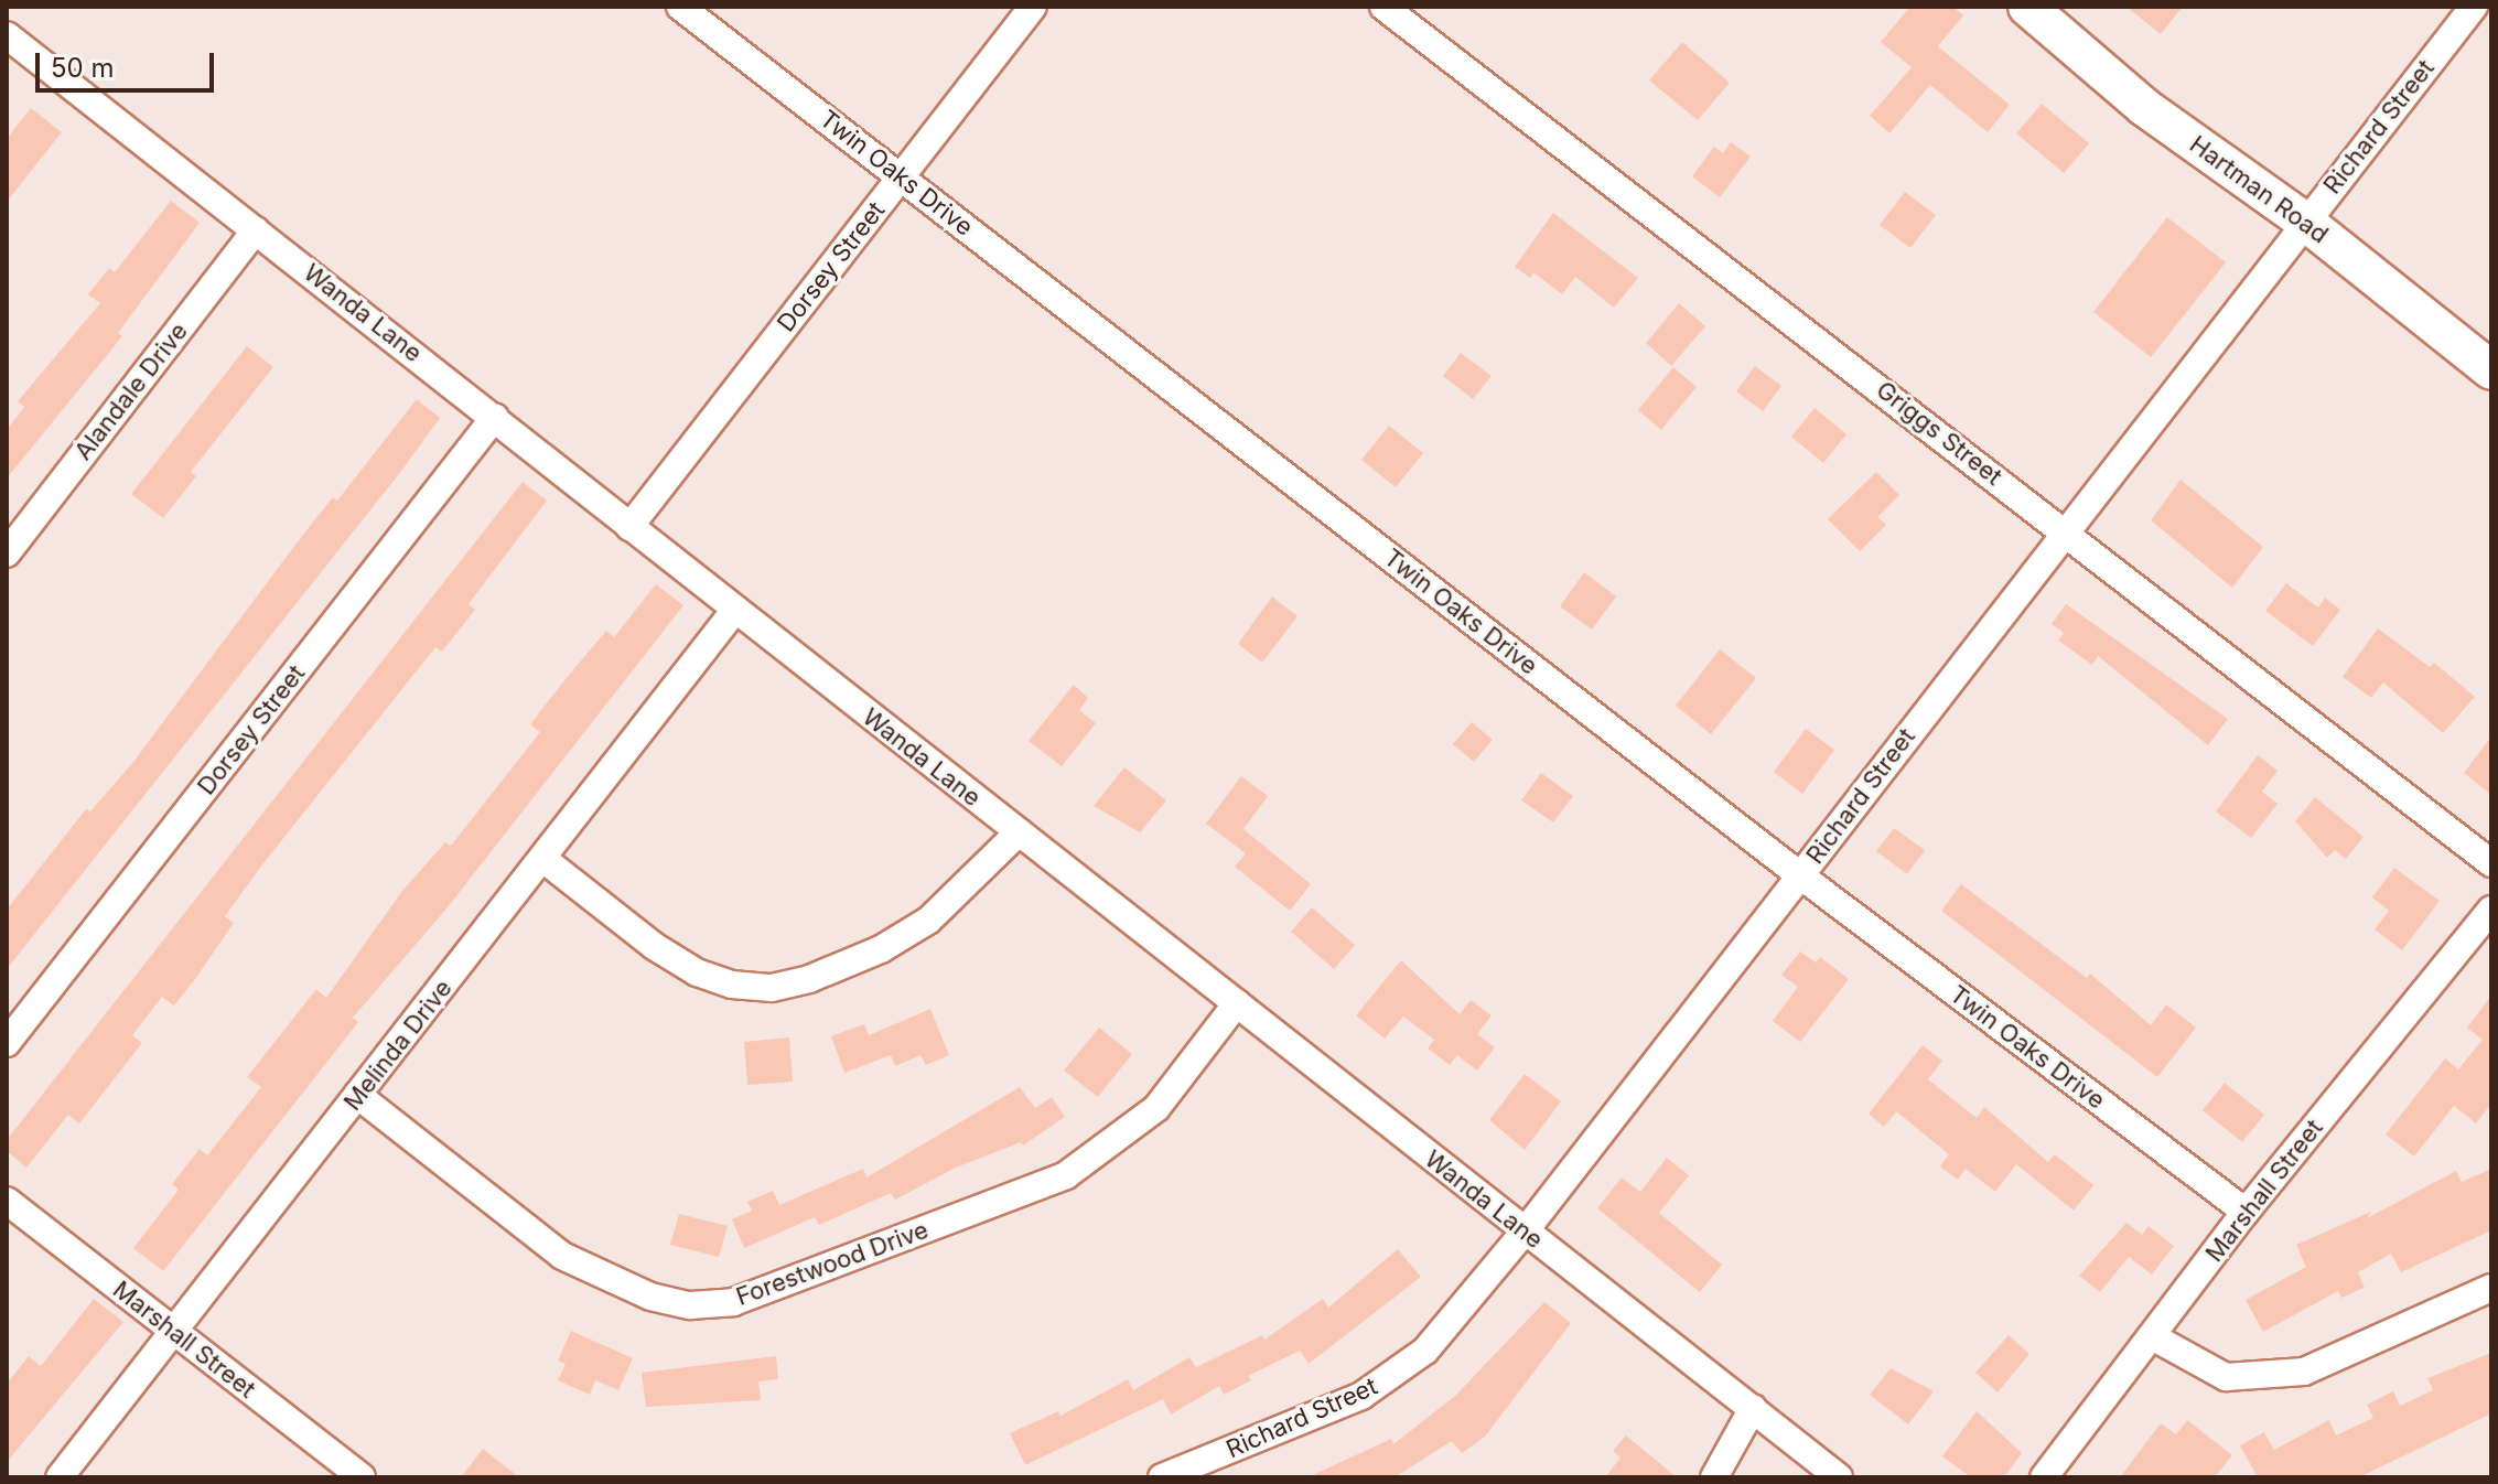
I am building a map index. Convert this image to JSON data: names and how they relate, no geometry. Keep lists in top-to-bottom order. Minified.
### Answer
{"streets":{"street":["Richard Street","Twin Oaks Drive","Hartman Road","Dorsey Street","Wanda Lane","Alandale Drive","Griggs Street","Melinda Drive","Marshall Street","Forestwood Drive"]},"crossings":[["Richard Street","Twin Oaks Drive"],["Richard Street","Hartman Road"],["Richard Street","Wanda Lane"],["Richard Street","Griggs Street"],["Twin Oaks Drive","Dorsey Street"],["Twin Oaks Drive","Marshall Street"],["Dorsey Street","Wanda Lane"],["Wanda Lane","Alandale Drive"],["Wanda Lane","Melinda Drive"],["Wanda Lane","Forestwood Drive"],["Melinda Drive","Marshall Street"],["Melinda Drive","Forestwood Drive"]],"scale_bar":"50 m"}
